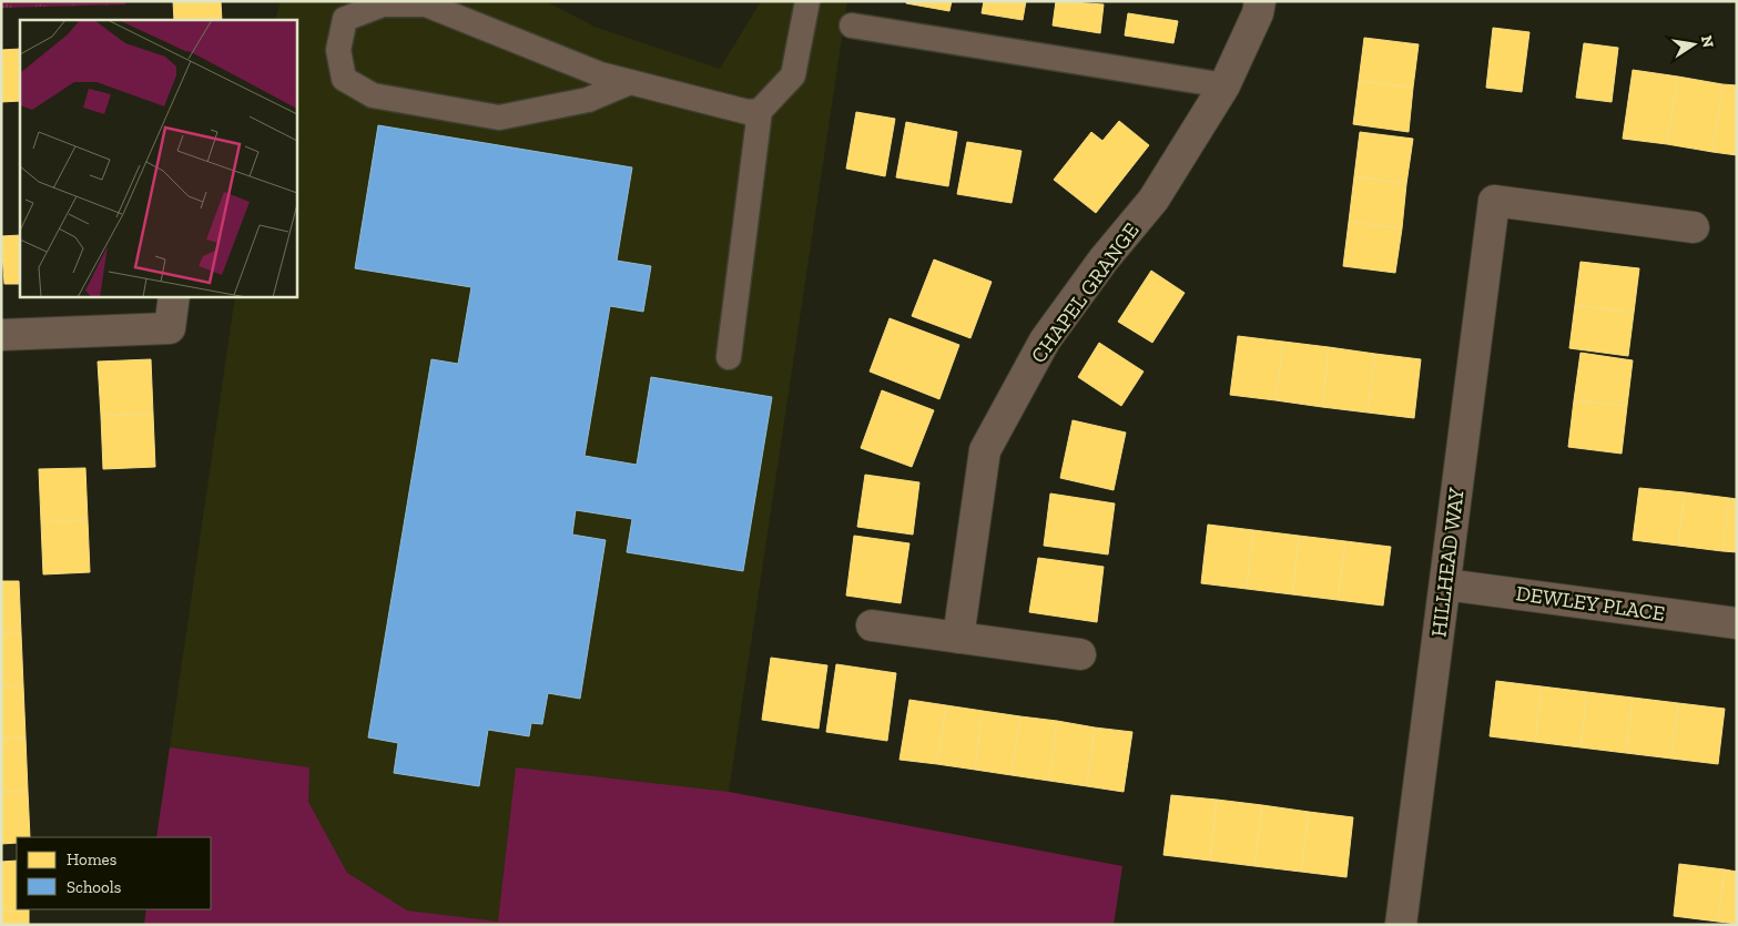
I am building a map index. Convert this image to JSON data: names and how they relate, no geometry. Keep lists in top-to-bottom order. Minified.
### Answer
{"streets":{"street":["CHAPEL GRANGE","HILLHEAD WAY","DEWLEY PLACE"]},"crossings":[["HILLHEAD WAY","DEWLEY PLACE"]],"legend":["Homes","Schools"],"north":"right"}
